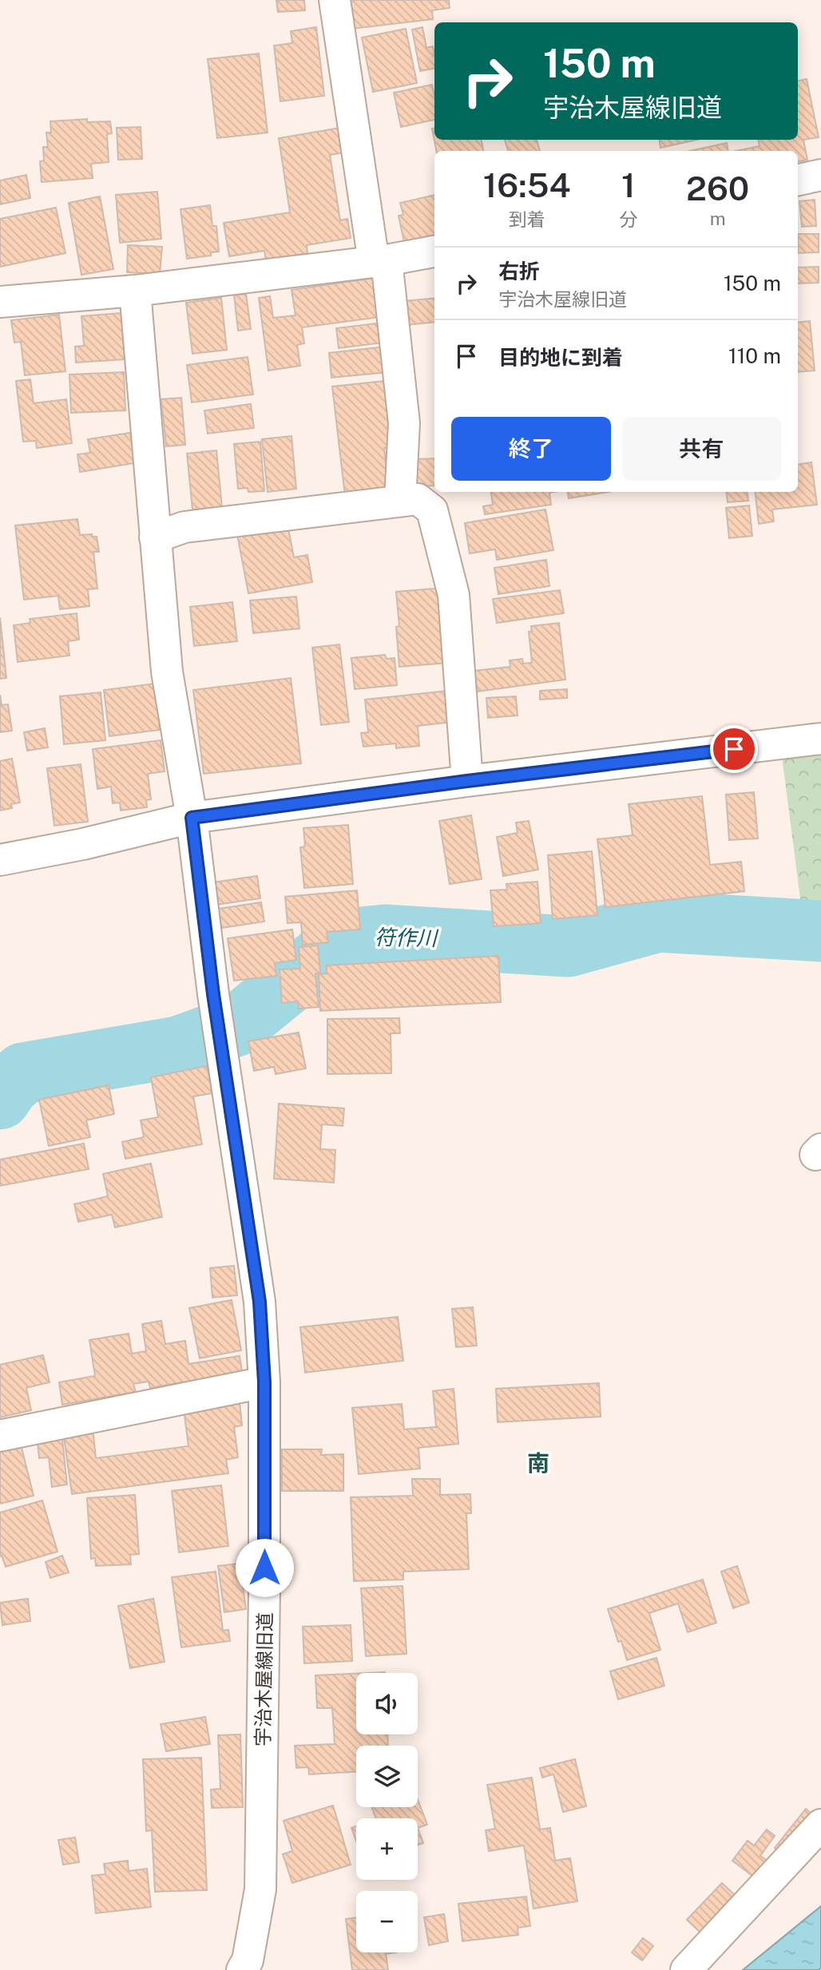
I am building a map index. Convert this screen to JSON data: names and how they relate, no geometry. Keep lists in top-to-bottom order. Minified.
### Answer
{"streets":{"street":["宇治木屋線旧道"]},"districts":["南"],"water":["符作川"],"page":{"turn":["150 m","宇治木屋線旧道"],"eta":["16:54","到着","1","分","260","m"],"list":[{"name":"右折","note":"宇治木屋線旧道","value":"150 m"},{"name":"目的地に到着","value":"110 m"}],"buttons":["終了","共有"],"map_buttons":["+","−"]}}
